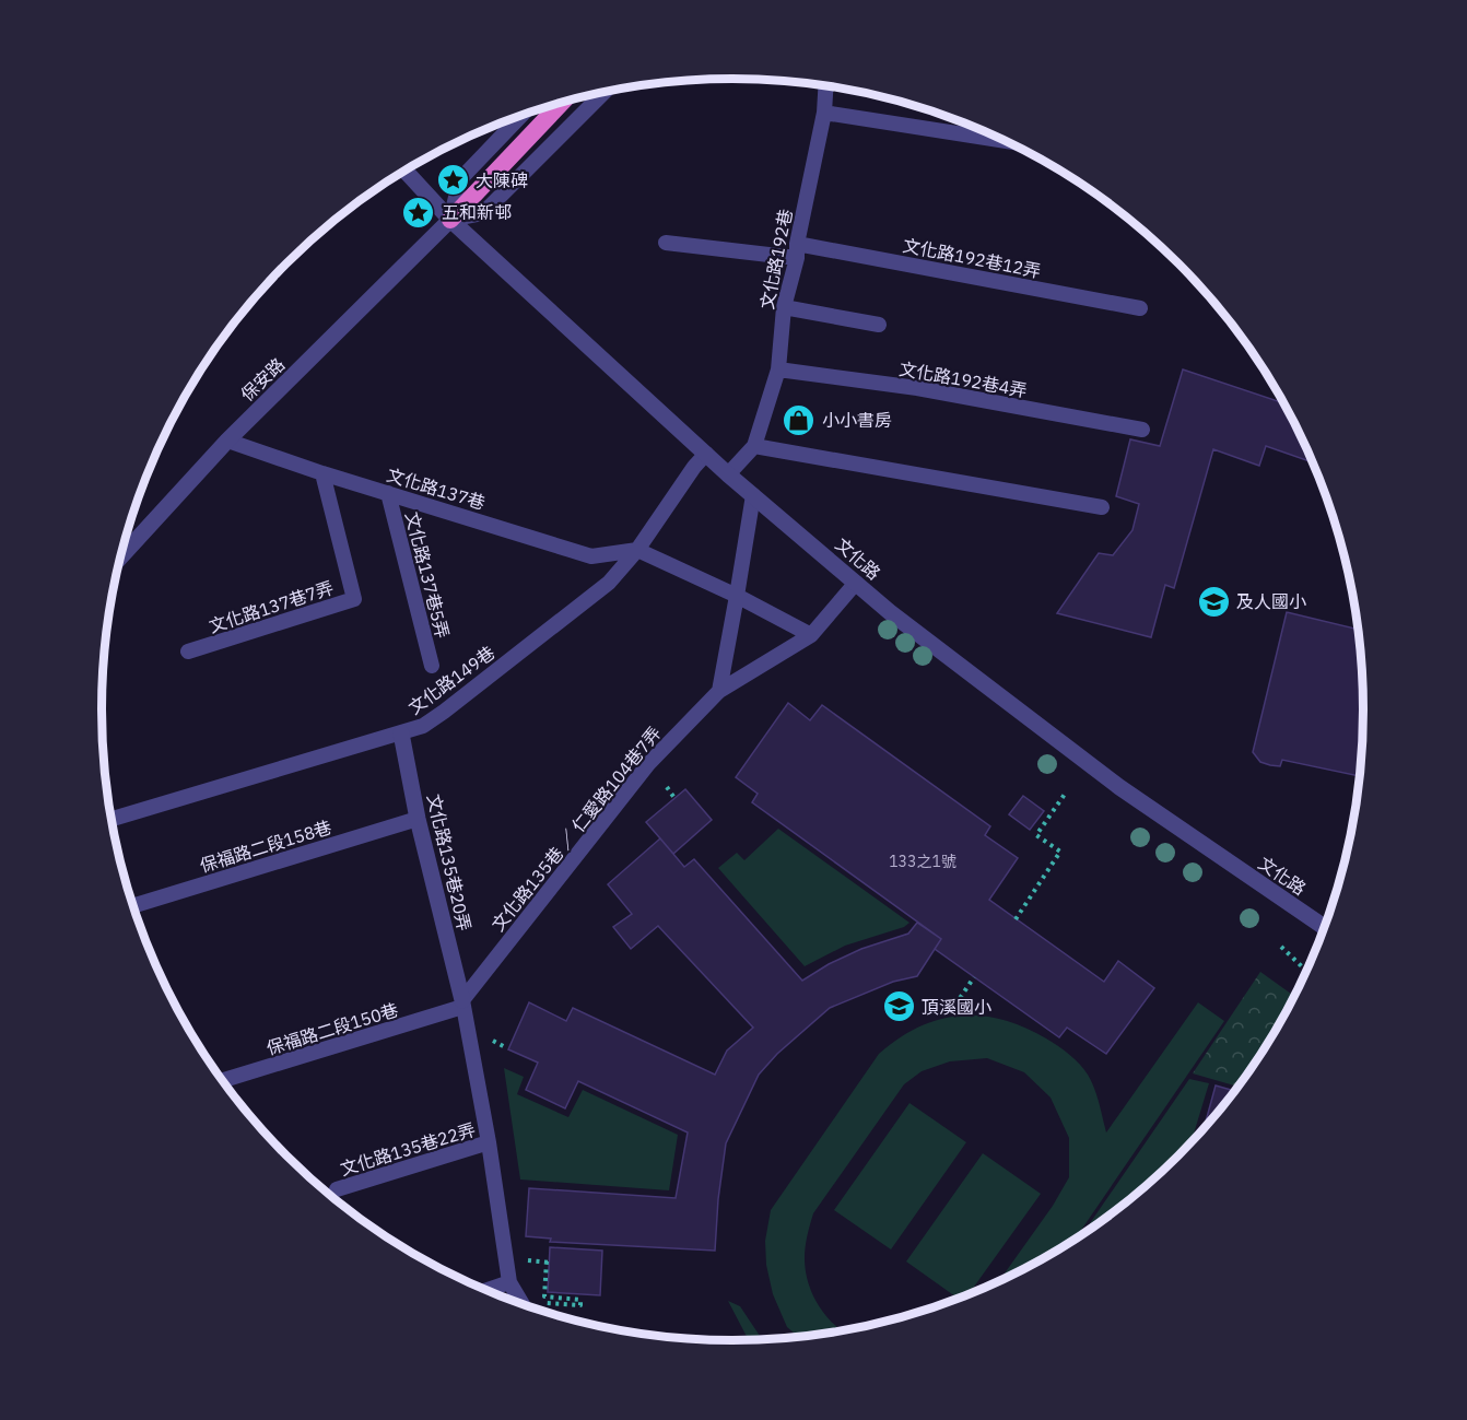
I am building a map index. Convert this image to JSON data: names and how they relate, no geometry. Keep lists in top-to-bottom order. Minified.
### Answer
{"streets":{"street":["保安路","文化路","文化路135巷20弄"],"lane":["文化路192巷12弄","文化路192巷","文化路192巷4弄","文化路137巷","文化路137巷5弄","文化路137巷7弄","文化路149巷","文化路135巷 ／ 仁愛路104巷7弄","保福路二段158巷","保福路二段150巷","文化路135巷22弄"]},"crossings":[["文化路192巷12弄","文化路192巷"],["文化路192巷","文化路192巷4弄"],["文化路192巷","文化路"],["保安路","文化路137巷"],["保安路","文化路"],["文化路137巷","文化路137巷5弄"],["文化路137巷","文化路137巷7弄"],["文化路137巷","文化路149巷"],["文化路","文化路149巷"],["文化路","文化路135巷 ／ 仁愛路104巷7弄"],["文化路149巷","文化路135巷20弄"],["文化路135巷 ／ 仁愛路104巷7弄","文化路135巷20弄"],["文化路135巷 ／ 仁愛路104巷7弄","保福路二段150巷"],["保福路二段158巷","文化路135巷20弄"],["文化路135巷20弄","保福路二段150巷"]],"places":{"place":["大陳碑","五和新邨"],"shop":["小小書房"],"school or university":["及人國小","頂溪國小"]},"house_numbers":["133之1號"]}
